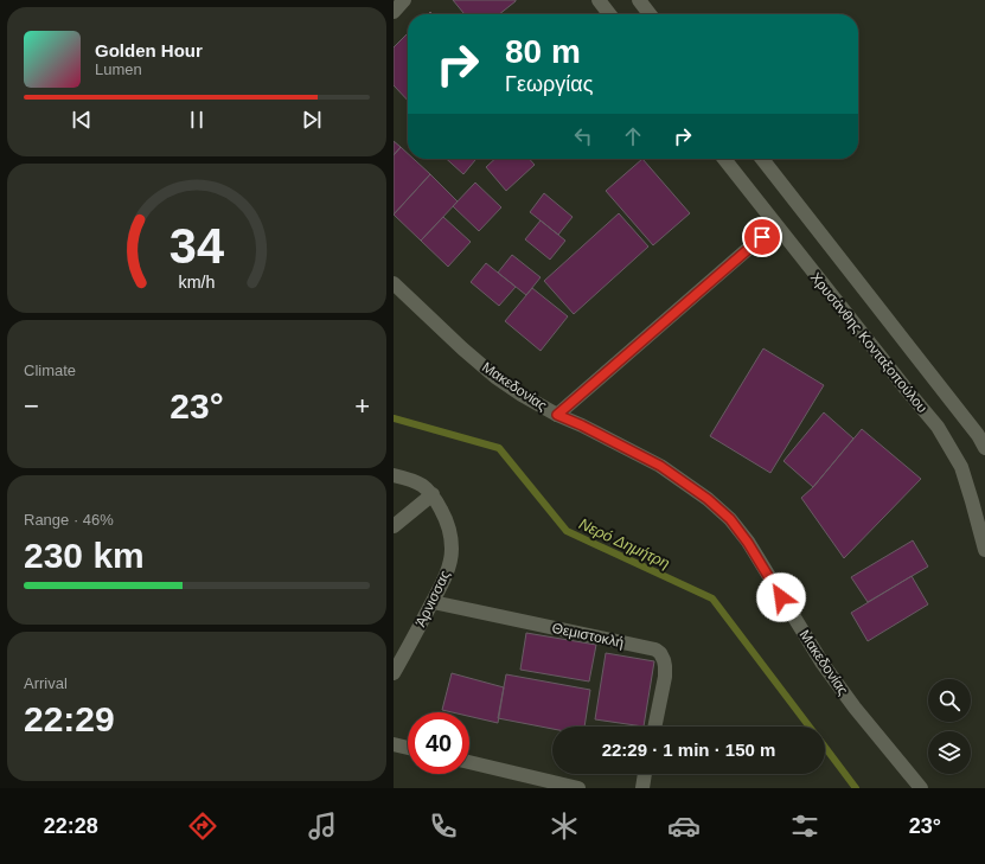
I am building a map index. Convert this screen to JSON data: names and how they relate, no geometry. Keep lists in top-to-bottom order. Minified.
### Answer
{"streets":{"street":["Χρυσάνθης Κονταξοπούλου","Μακεδονίας","Άρνισσας","Θεμιστοκλή"]},"crossings":[["Άρνισσας","Θεμιστοκλή"]],"water":["Νερό Δημήτρη"],"page":{"turn":["80 m","Γεωργίας"],"song":["Golden Hour","Lumen"],"tile":["Climate",["Range · 46%","230 km"],["Arrival","22:29"]],"heat":["−","23°","+"],"limit":"40","trip":"22:29 · 1 min · 150 m","tabs":["22:28","23°"],"gauge":["34","km/h"]}}
